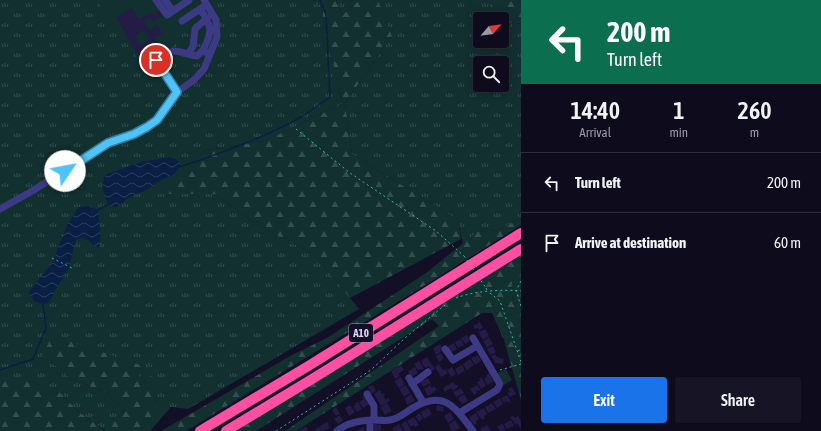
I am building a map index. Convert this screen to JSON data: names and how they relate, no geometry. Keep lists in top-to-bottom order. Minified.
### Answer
{"streets":{"highway":["A10"]},"north":"top right","page":{"turn":["200 m","Turn left"],"eta":["14:40","Arrival","1","min","260","m"],"list":[{"name":"Turn left","value":"200 m"},{"name":"Arrive at destination","value":"60 m"}],"buttons":["Exit","Share"]}}
